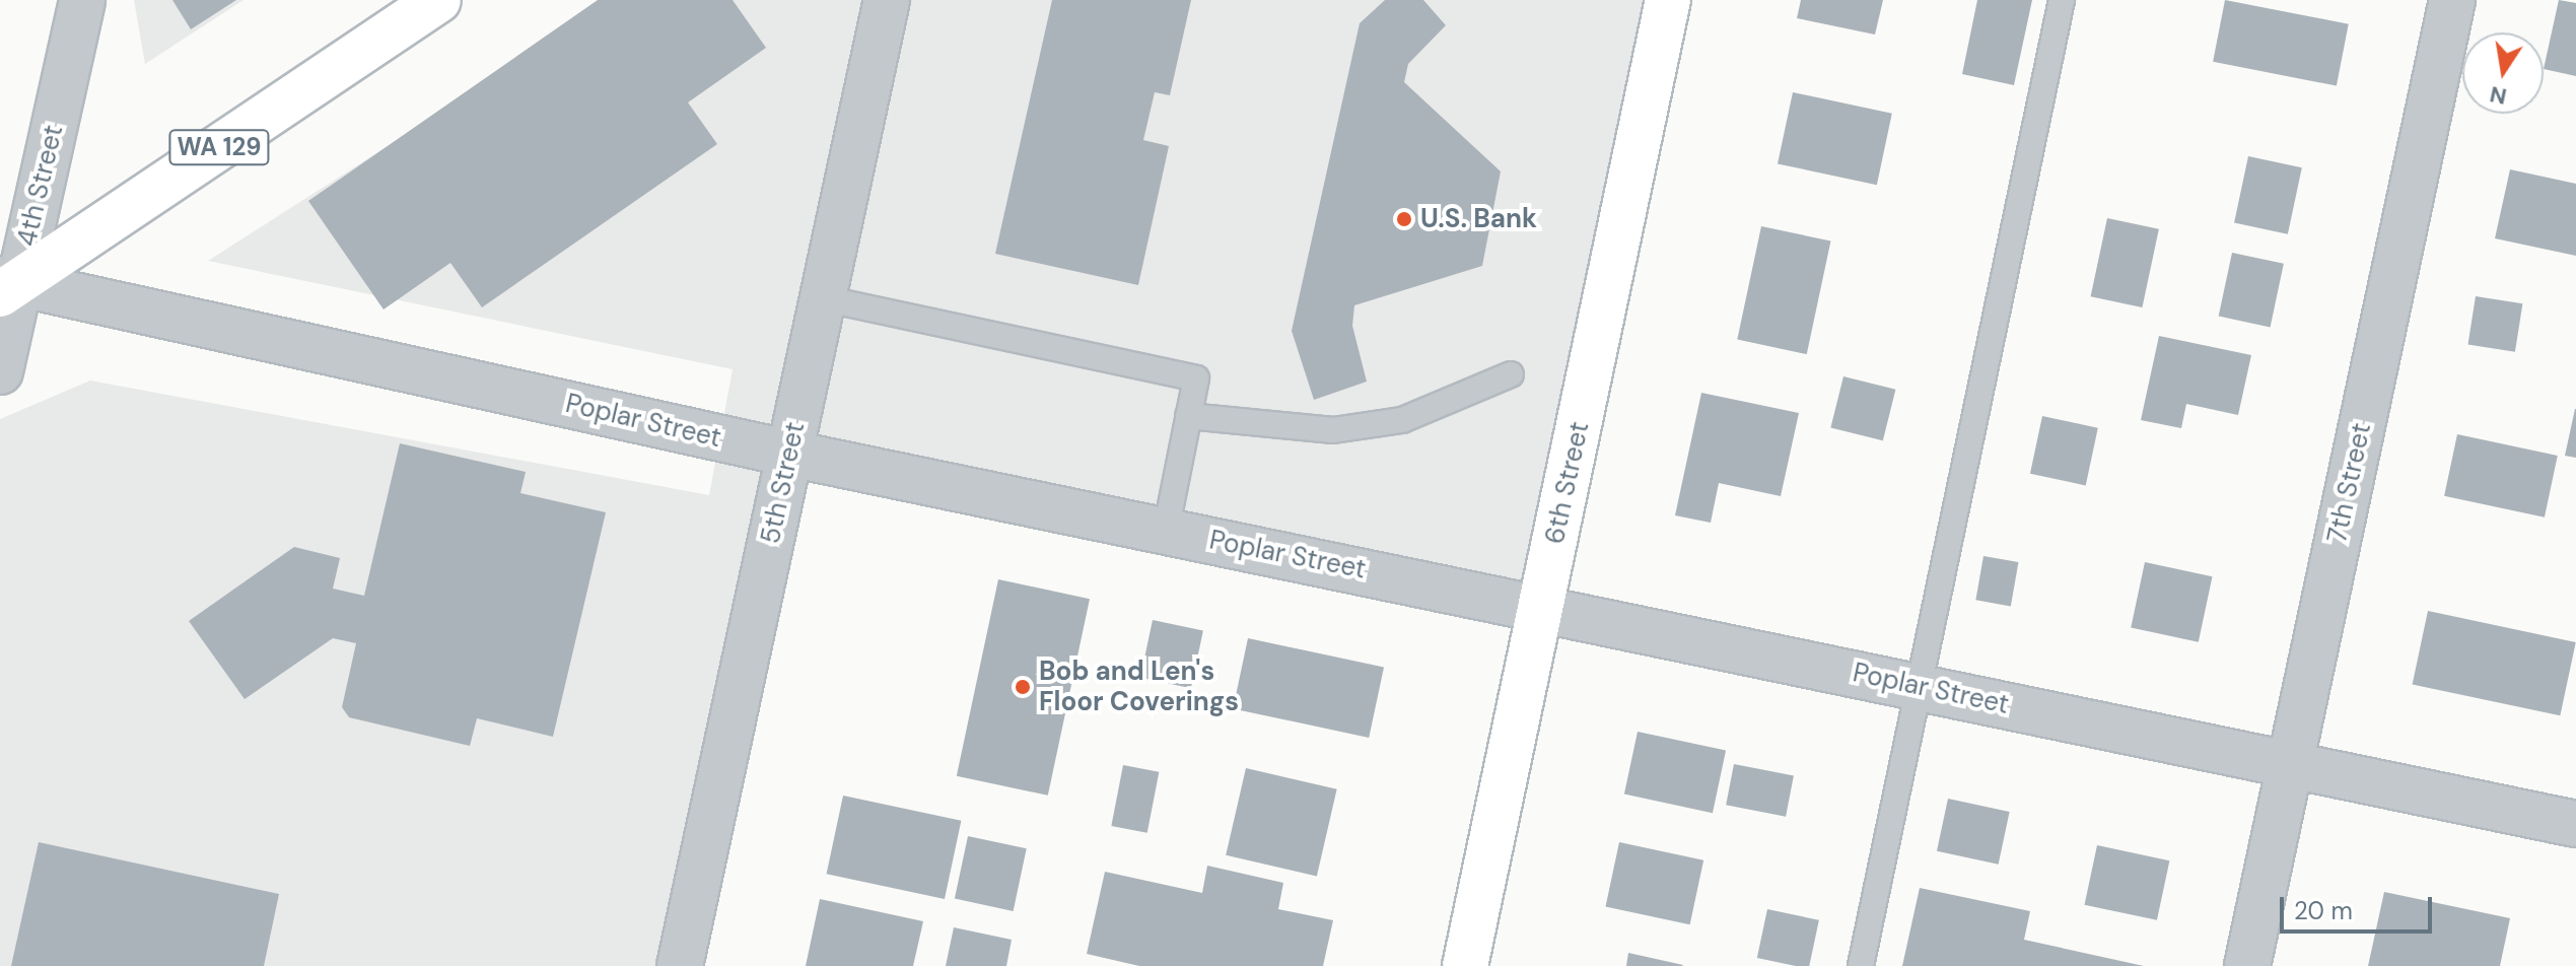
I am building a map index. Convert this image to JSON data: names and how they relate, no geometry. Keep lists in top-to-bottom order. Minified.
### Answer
{"streets":{"main road":["WA 129","6th Street"],"street":["4th Street","Poplar Street","5th Street","7th Street"]},"crossings":[["WA 129","4th Street"],["WA 129","Poplar Street"],["4th Street","Poplar Street"],["Poplar Street","5th Street"],["Poplar Street","6th Street"],["Poplar Street","7th Street"]],"places":["U.S. Bank","Bob and Len's Floor Coverings"],"scale_bar":"20 m","north":"bottom"}
